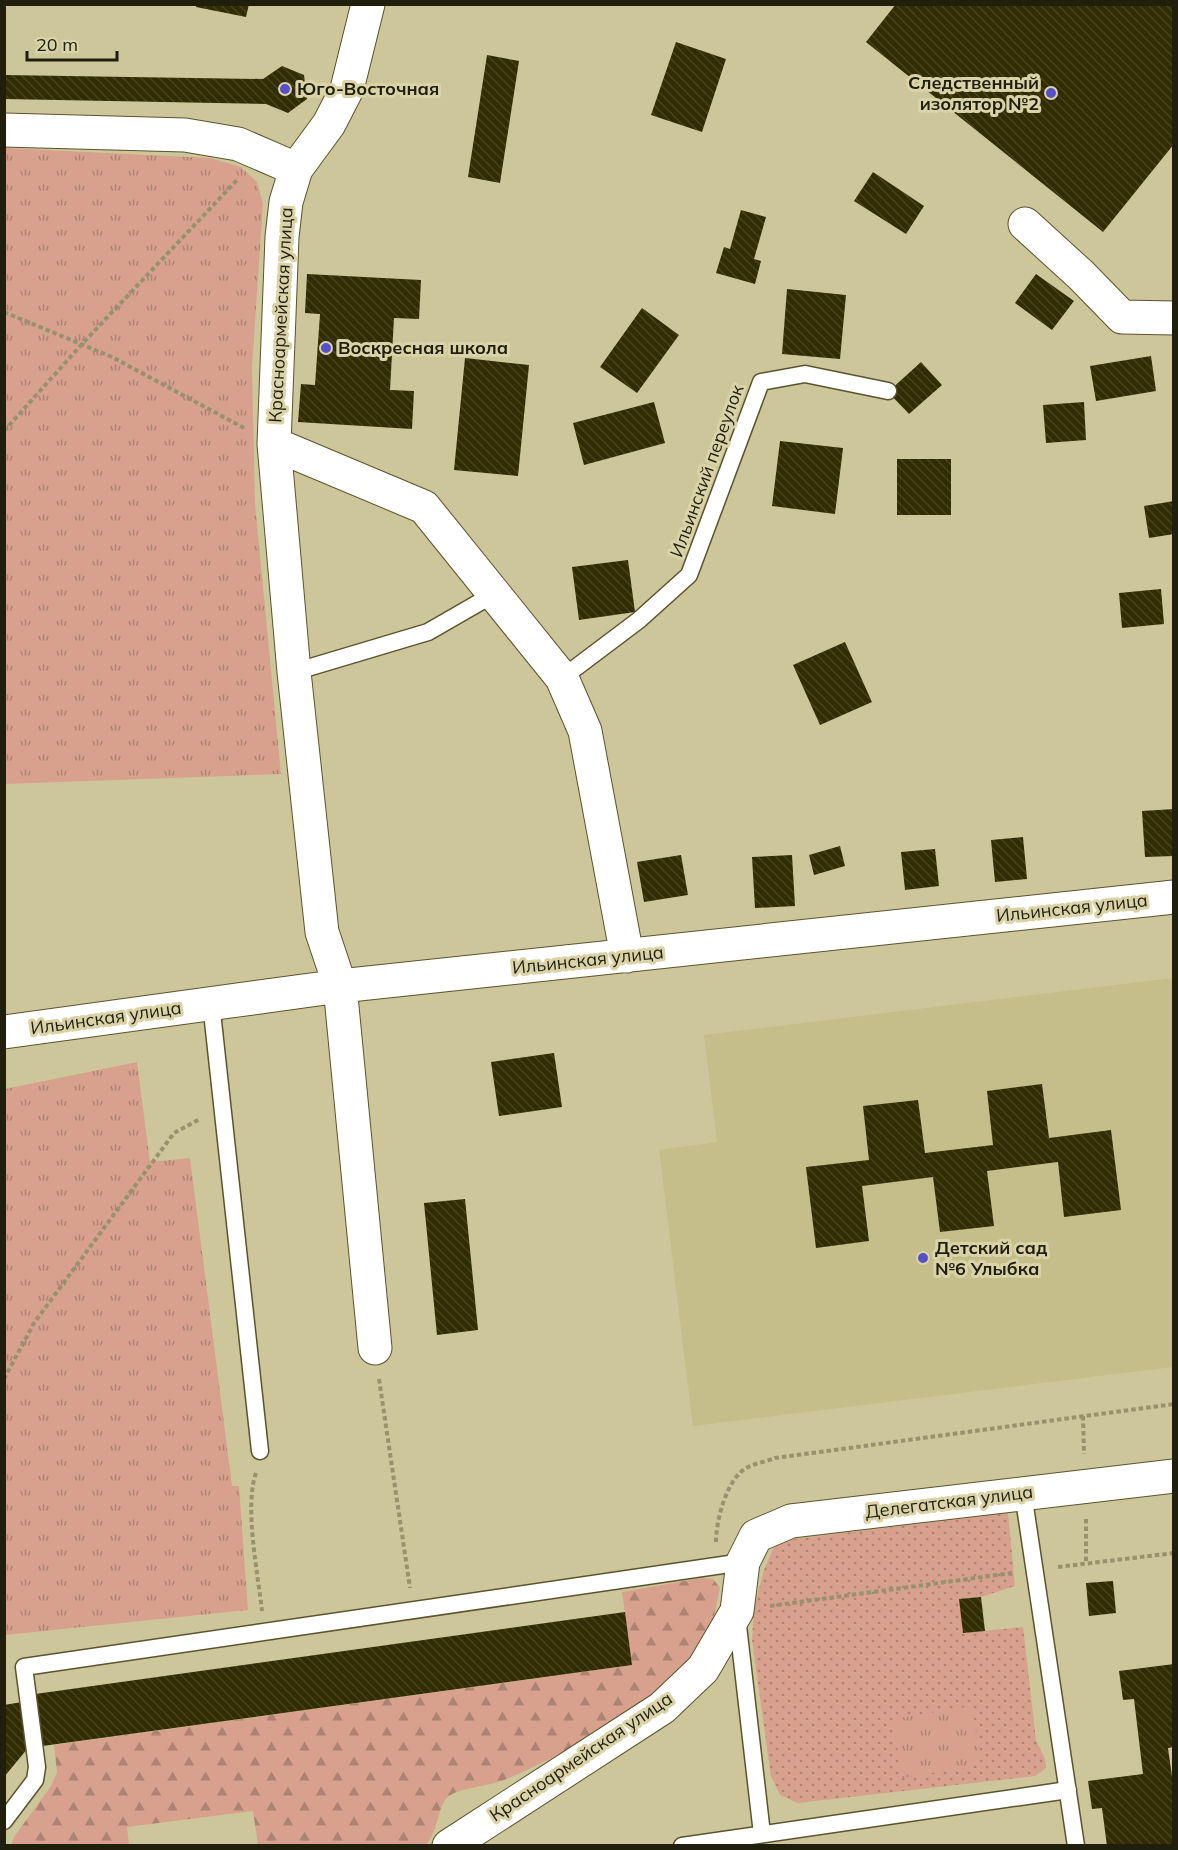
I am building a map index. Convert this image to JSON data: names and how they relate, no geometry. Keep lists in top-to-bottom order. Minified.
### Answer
{"streets":{"street":["Красноармейская улица","Ильинская улица","Делегатская улица"],"lane":["Ильинский переулок"]},"crossings":[["Красноармейская улица","Ильинский переулок"],["Красноармейская улица","Ильинская улица"],["Красноармейская улица","Делегатская улица"]],"places":["Юго-Восточная","Следственный изолятор №2","Воскресная школа","Детский сад №6 Улыбка"],"scale_bar":"20 m"}
